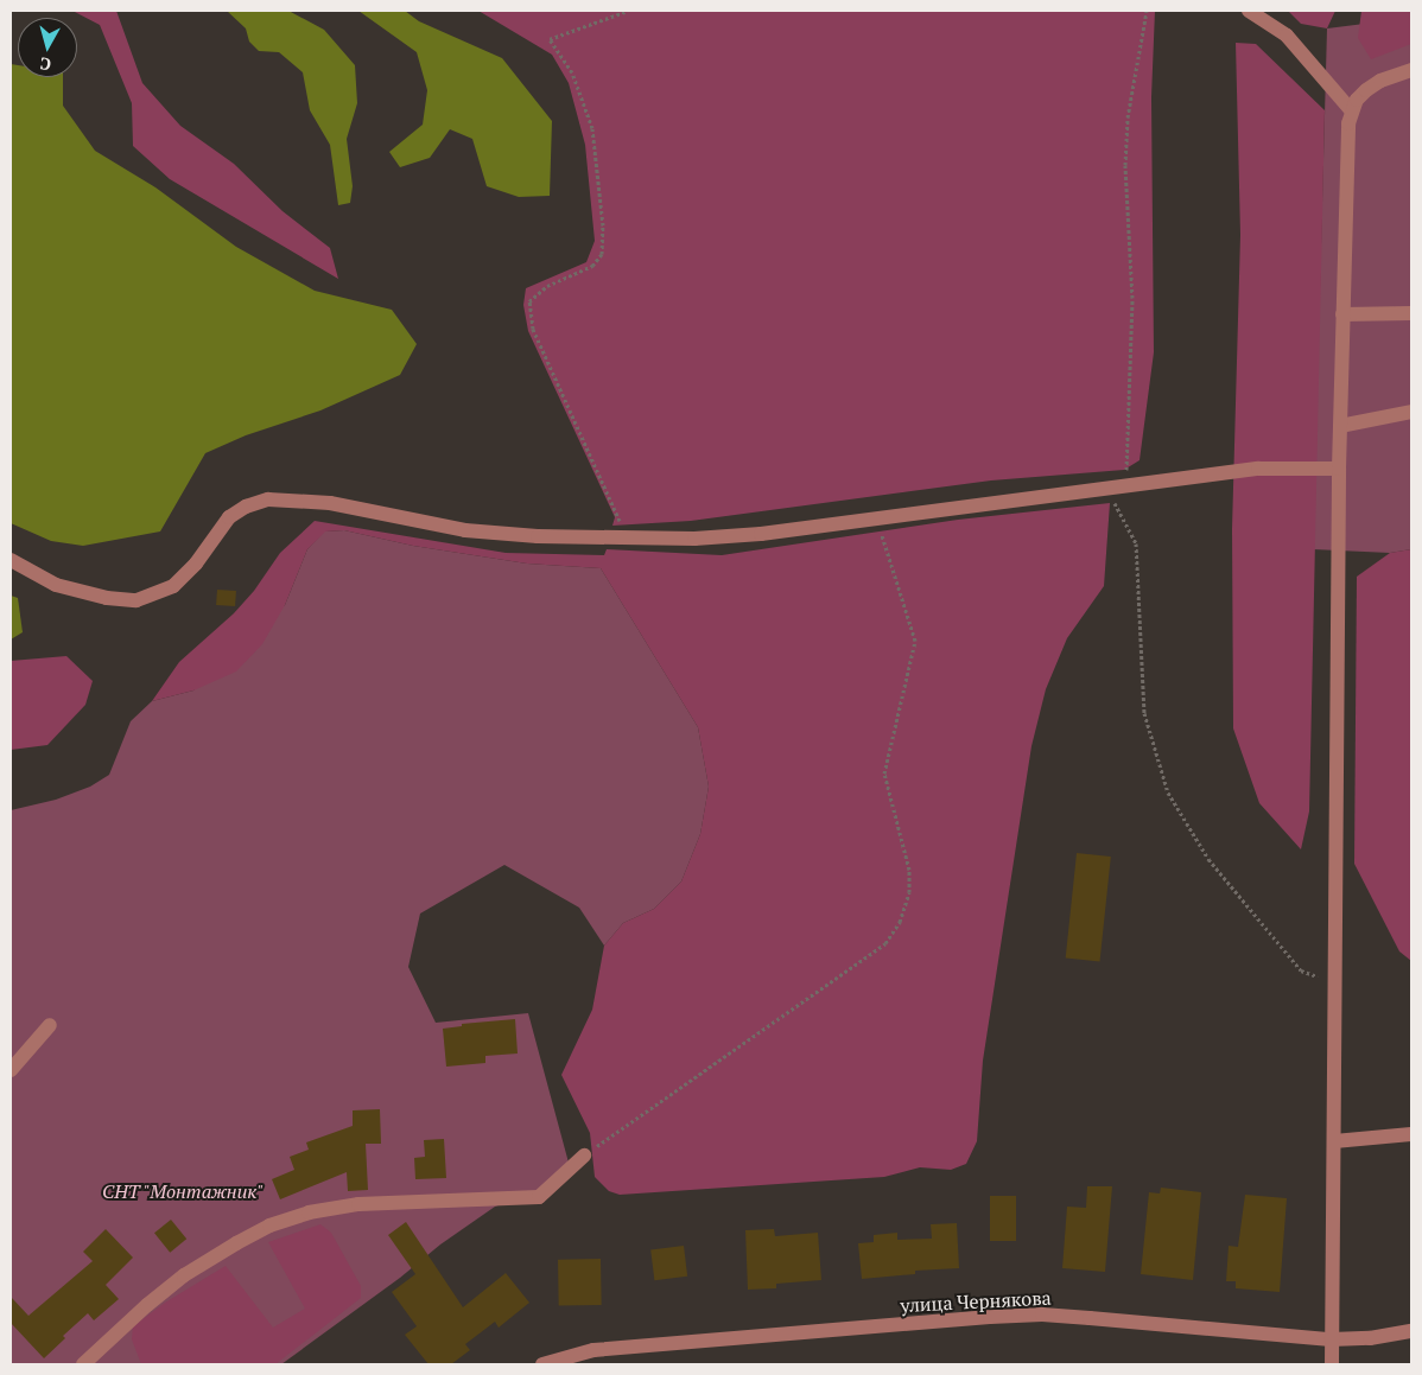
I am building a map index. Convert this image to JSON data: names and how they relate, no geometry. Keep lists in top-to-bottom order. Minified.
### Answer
{"streets":{"street":["улица Чернякова"]},"parks":["СНТ \"Монтажник\""],"north":"bottom"}
